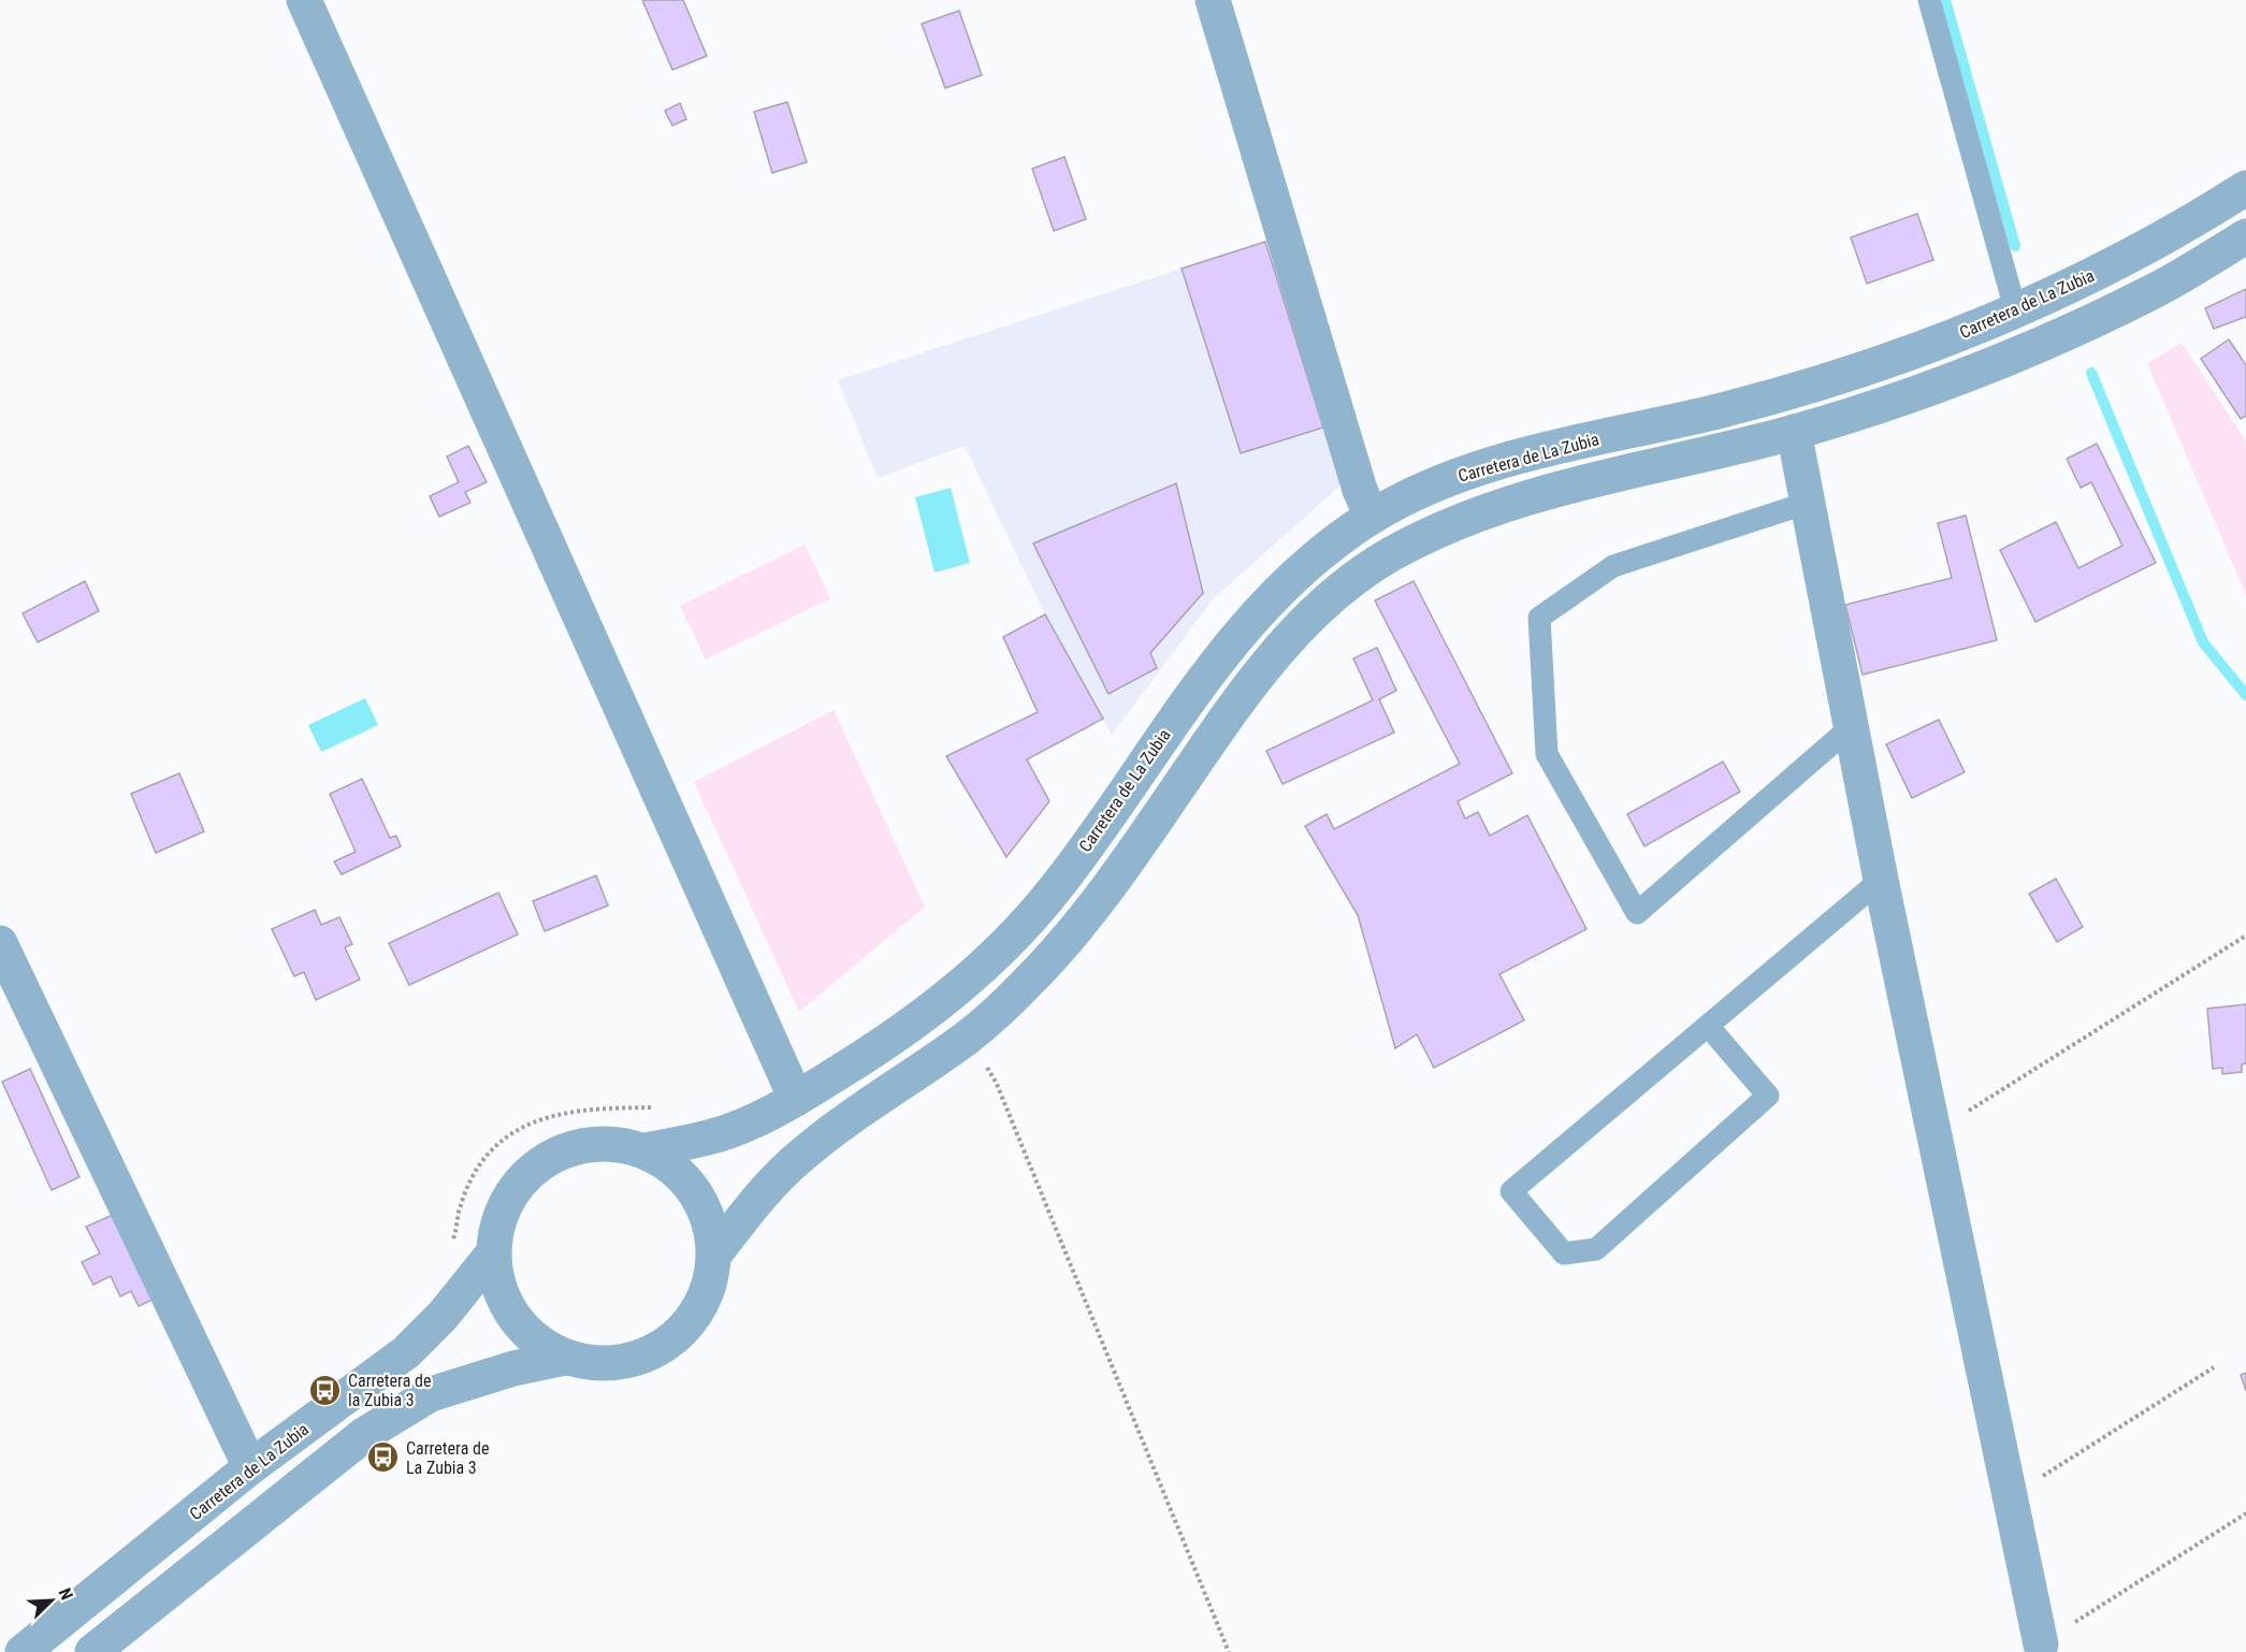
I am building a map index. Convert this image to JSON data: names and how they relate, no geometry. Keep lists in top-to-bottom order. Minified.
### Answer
{"streets":{"street":["Carretera de La Zubia"]},"places":{"bus stop":["Carretera de la Zubia 3","Carretera de La Zubia 3"]},"north":"top right"}
